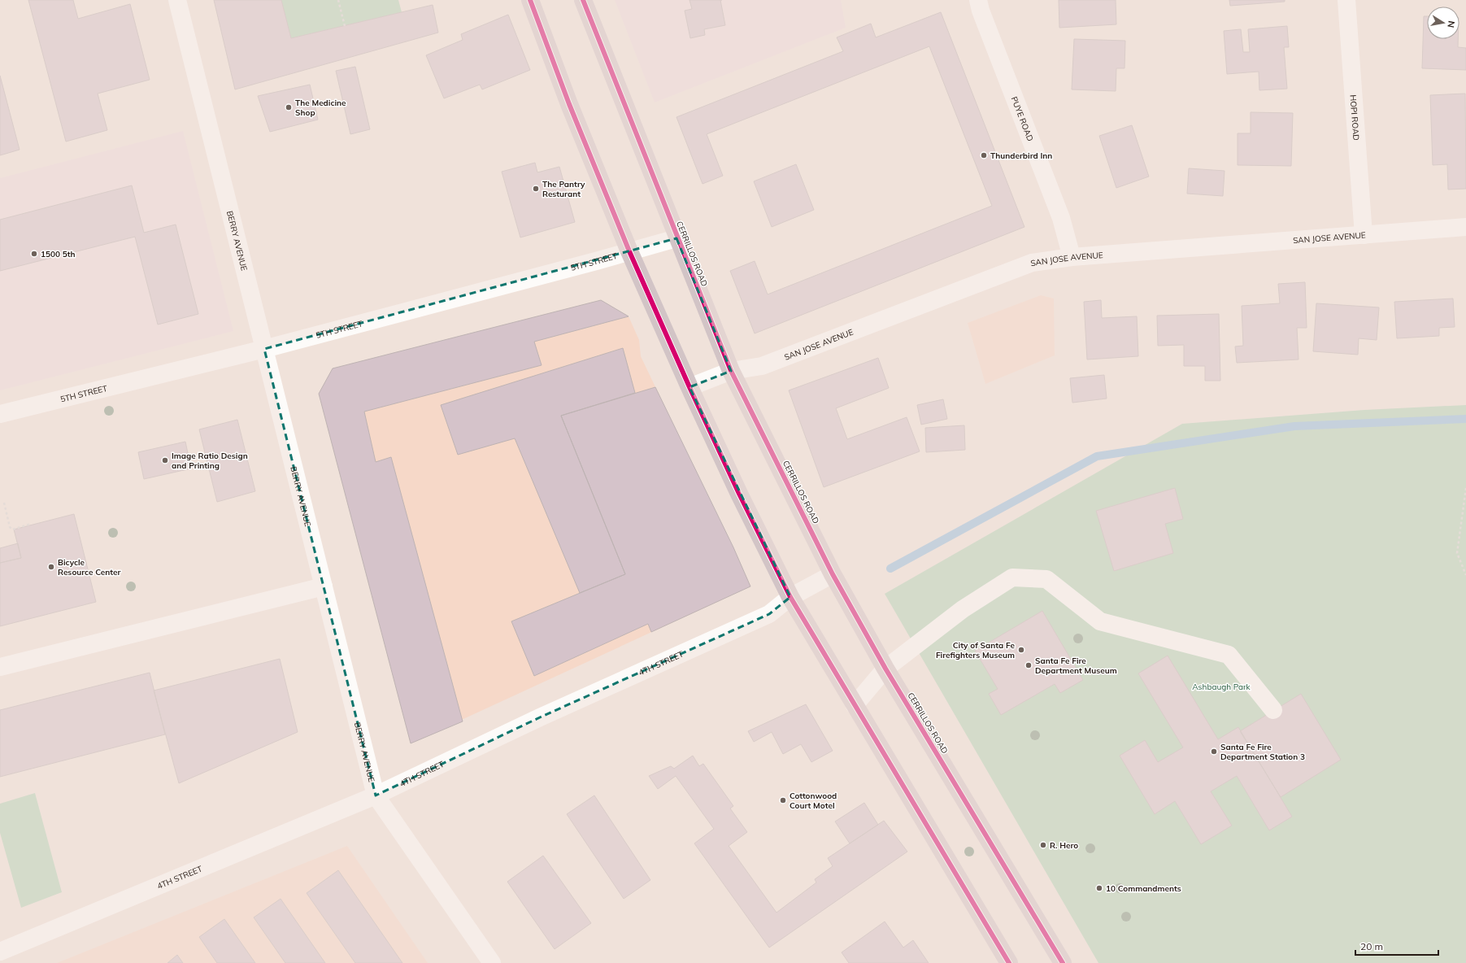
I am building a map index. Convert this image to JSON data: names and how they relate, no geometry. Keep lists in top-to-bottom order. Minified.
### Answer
{"streets":{"main road":["CERRILLOS ROAD"],"street":["HOPI ROAD","PUYE ROAD","SAN JOSE AVENUE","BERRY AVENUE","5TH STREET","4TH STREET"]},"crossings":[["HOPI ROAD","SAN JOSE AVENUE"],["PUYE ROAD","SAN JOSE AVENUE"],["SAN JOSE AVENUE","CERRILLOS ROAD"],["BERRY AVENUE","5TH STREET"],["BERRY AVENUE","4TH STREET"],["CERRILLOS ROAD","5TH STREET"],["CERRILLOS ROAD","4TH STREET"]],"parks":["Ashbaugh Park"],"places":["The Medicine Shop","Thunderbird Inn","The Pantry Resturant","1500 5th","Image Ratio Design and Printing","Bicycle Resource Center","City of Santa Fe Firefighters Museum","Santa Fe Fire Department Museum","Santa Fe Fire Department Station 3","Cottonwood Court Motel","R. Hero","10 Commandments"],"scale_bar":"20 m","north":"right"}
